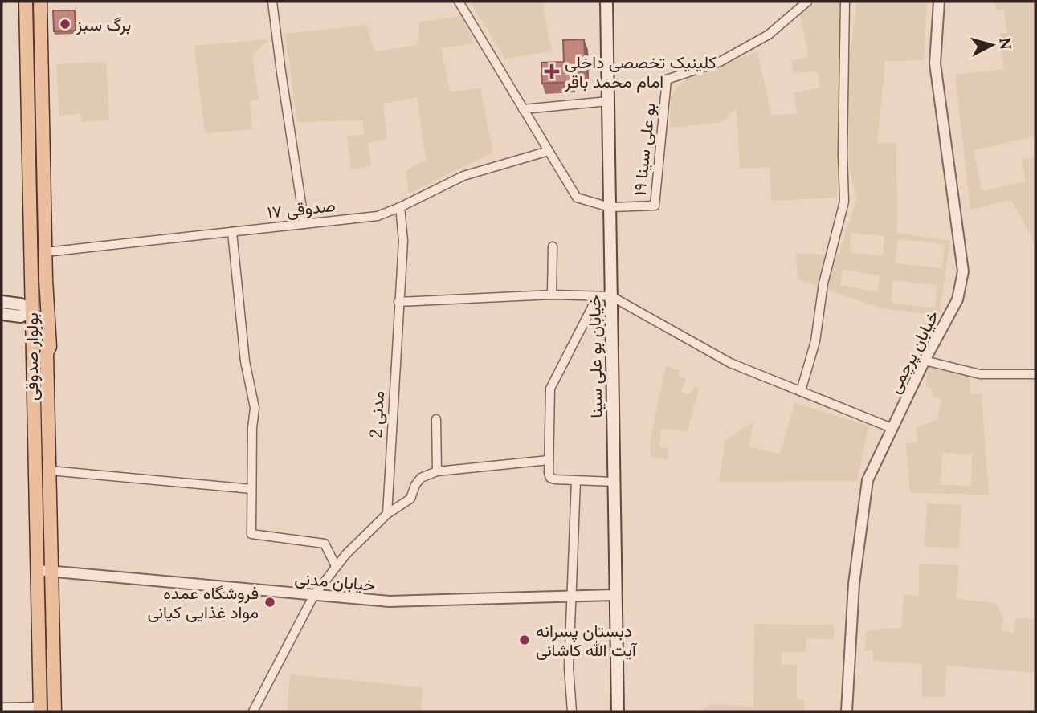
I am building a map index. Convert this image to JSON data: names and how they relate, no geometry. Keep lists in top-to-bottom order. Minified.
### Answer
{"streets":{"main road":["بولوار صدوقی","خیابان بو علی سینا"],"street":["بو علی سینا ۱۹","صدوقی ۱۷","خیابان پرچمی","مدنی 2","خیابان مدنی"]},"crossings":[["بو علی سینا ۱۹","خیابان بو علی سینا"],["صدوقی ۱۷","بولوار صدوقی"],["صدوقی ۱۷","مدنی 2"],["بولوار صدوقی","خیابان مدنی"],["خیابان بو علی سینا","خیابان مدنی"]],"places":{"other":["برگ سبز","فروشگاه عمده مواد غذایی کیانی","دبستان پسرانه آیت الله کاشانی"],"health":["کلینیک تخصصی داخلی امام محمد باقر"]},"north":"right"}
